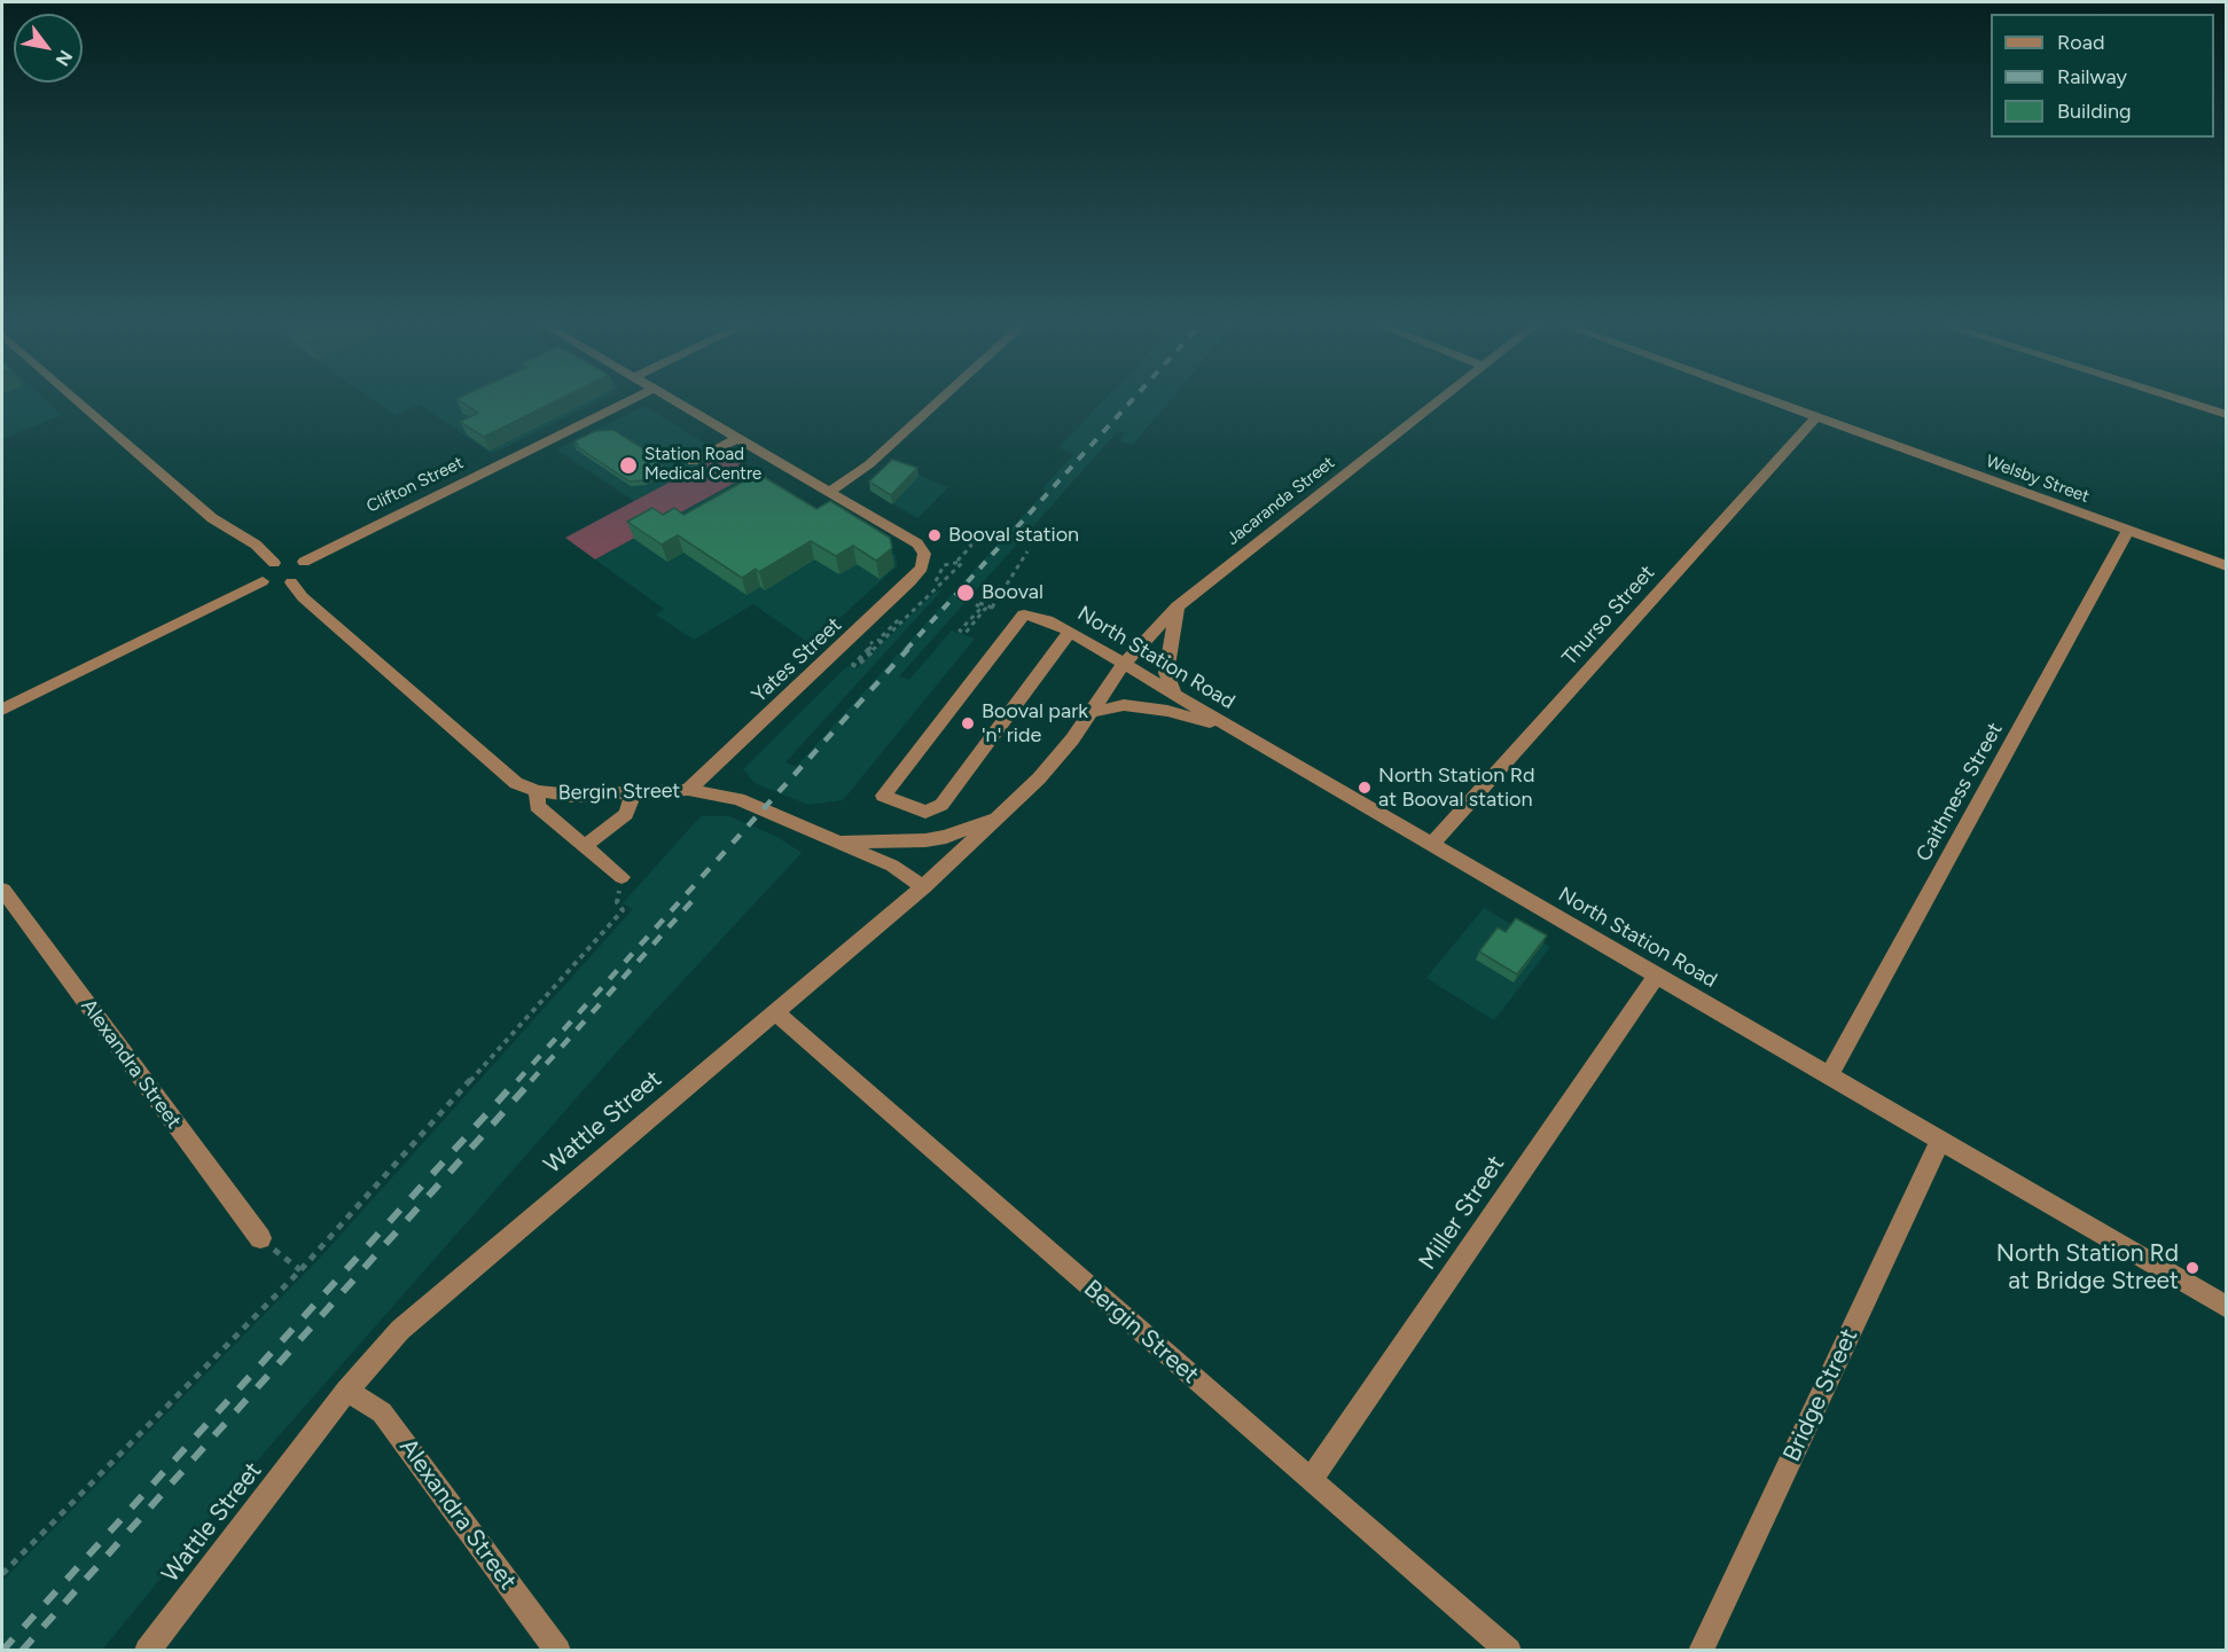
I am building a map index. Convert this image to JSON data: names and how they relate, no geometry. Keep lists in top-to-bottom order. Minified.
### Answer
{"streets":{"street":["Welsby Street","Clifton Street","Jacaranda Street","Thurso Street","North Station Road","Yates Street","Bergin Street","Caithness Street","Alexandra Street","Wattle Street","Miller Street","Bridge Street"]},"crossings":[["Welsby Street","Thurso Street"],["Welsby Street","Caithness Street"],["Jacaranda Street","North Station Road"],["Jacaranda Street","Wattle Street"],["Thurso Street","North Station Road"],["North Station Road","Caithness Street"],["North Station Road","Wattle Street"],["North Station Road","Miller Street"],["North Station Road","Bridge Street"],["Yates Street","Bergin Street"],["Bergin Street","Wattle Street"],["Bergin Street","Miller Street"],["Alexandra Street","Wattle Street"]],"places":["Station Road Medical Centre","Booval station","Booval","Booval park 'n' ride","North Station Rd at Booval station","North Station Rd at Bridge Street"],"legend":["Road","Railway","Building"],"north":"bottom right"}
